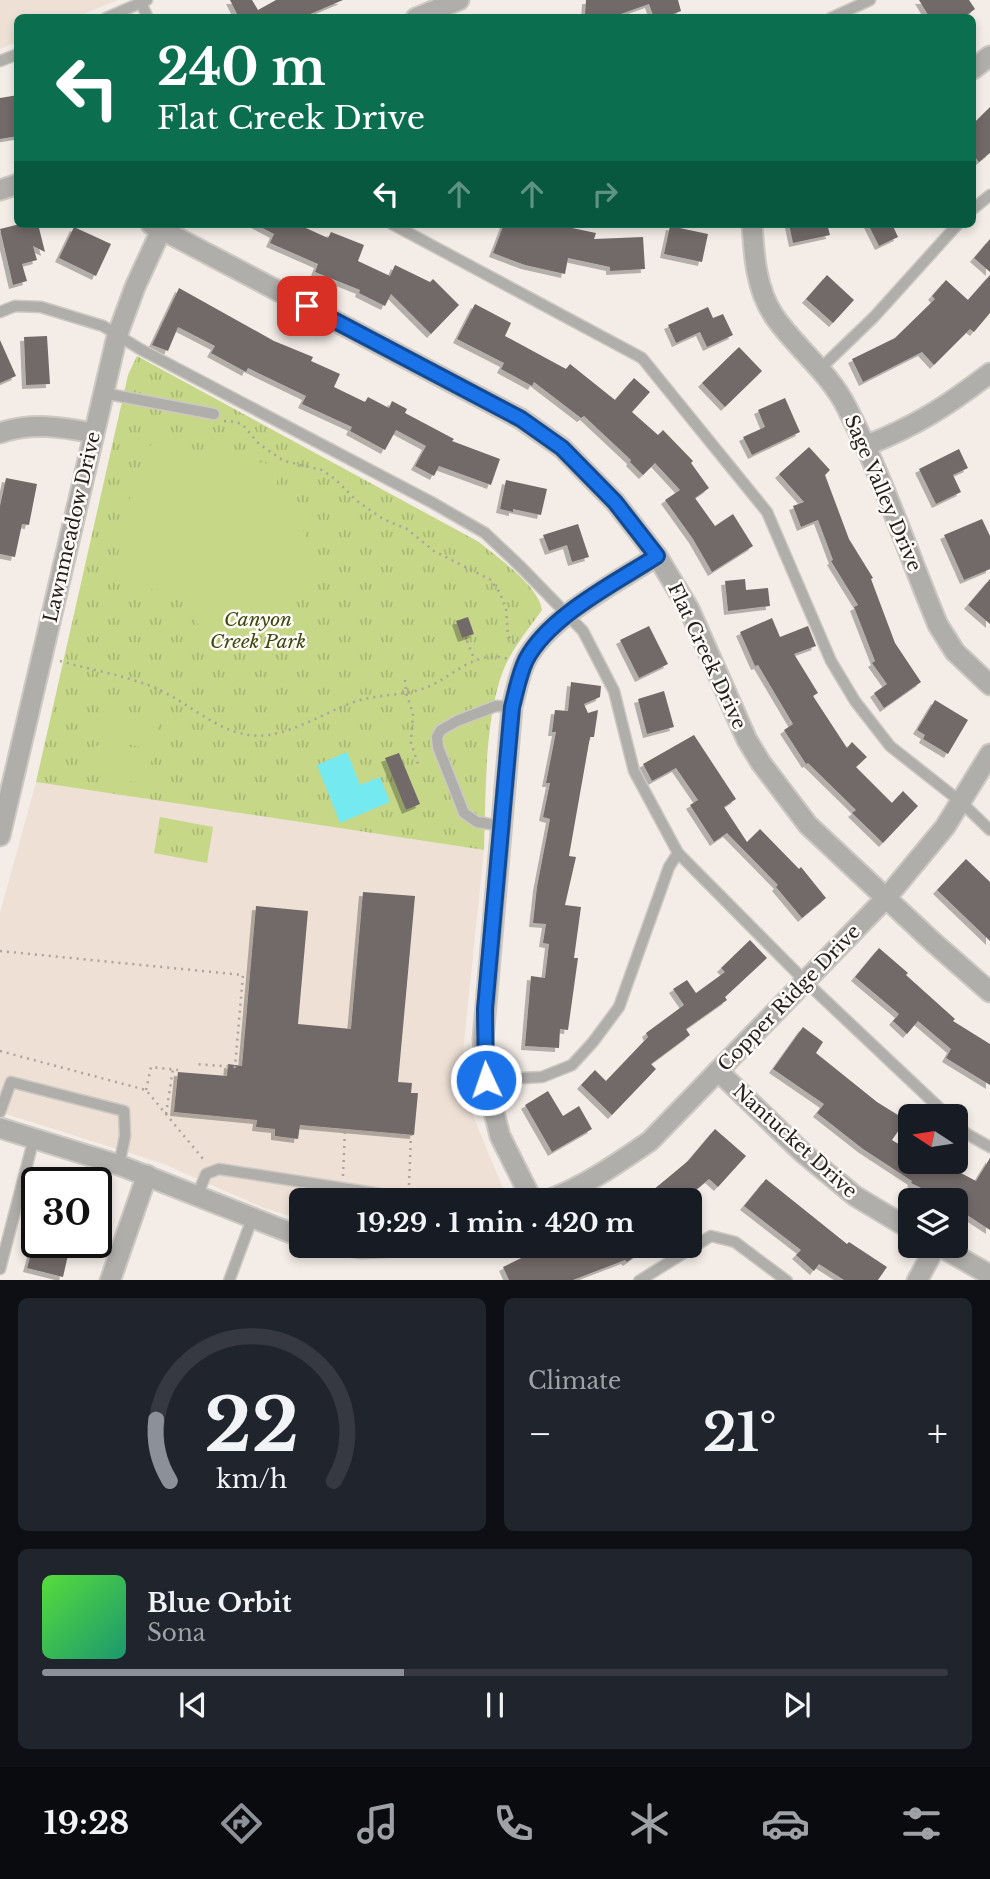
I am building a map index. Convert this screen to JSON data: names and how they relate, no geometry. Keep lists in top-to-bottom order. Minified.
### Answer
{"streets":{"street":["Sage Valley Drive","Lawnmeadow Drive","Flat Creek Drive","Copper Ridge Drive","Nantucket Drive"]},"crossings":[["Flat Creek Drive","Copper Ridge Drive"],["Copper Ridge Drive","Nantucket Drive"]],"parks":["Canyon Creek Park"],"north":"left","page":{"turn":["240 m","Flat Creek Drive"],"limit":"30","trip":"19:29 · 1 min · 420 m","tile":"Climate","heat":["−","21°","+"],"song":["Blue Orbit","Sona"],"tabs":"19:28","gauge":["22","km/h"]}}
